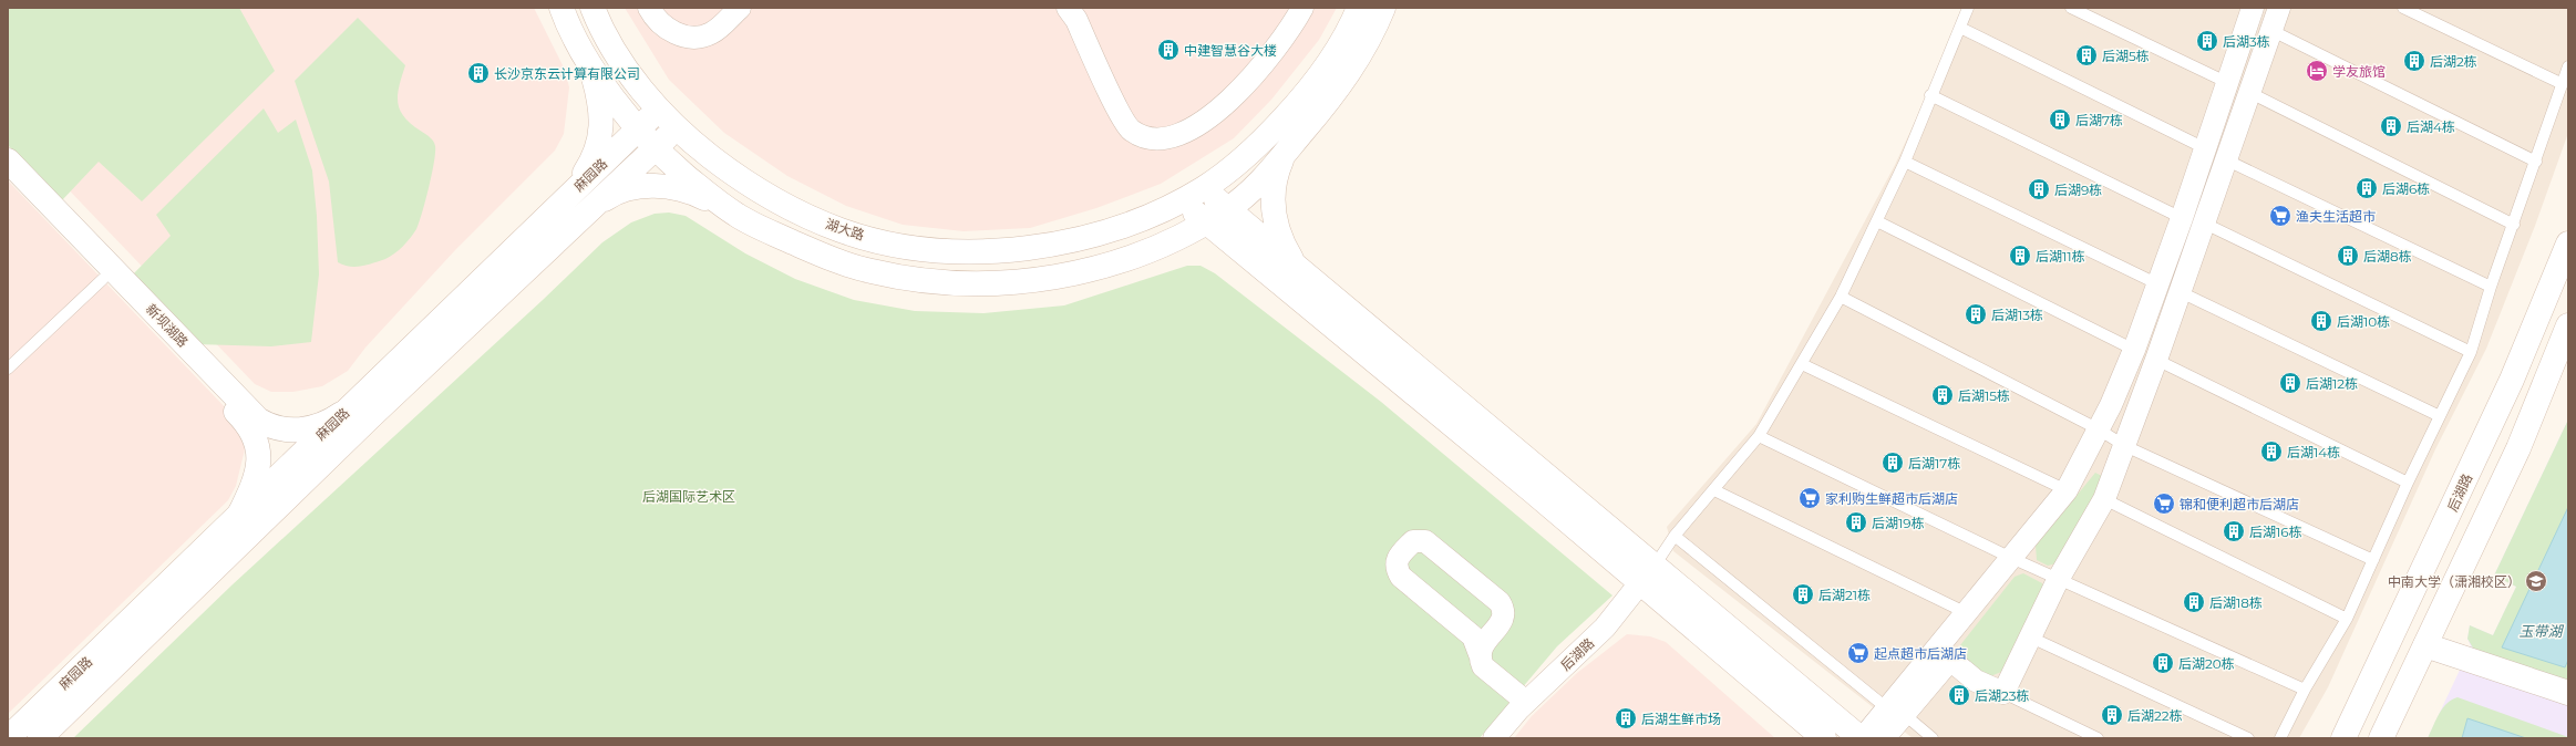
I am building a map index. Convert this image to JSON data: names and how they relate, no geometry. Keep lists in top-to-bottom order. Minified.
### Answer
{"streets":{"main road":["麻园路","湖大路","新坝湖路","后湖路"]},"crossings":[["麻园路","湖大路"],["麻园路","新坝湖路"]],"water":["玉带湖"],"parks":["后湖国际艺术区"],"places":{"building":["后湖3栋","中建智慧谷大楼","后湖5栋","后湖2栋","长沙京东云计算有限公司","后湖7栋","后湖4栋","后湖6栋","后湖9栋","后湖11栋","后湖8栋","后湖13栋","后湖10栋","后湖12栋","后湖15栋","后湖14栋","后湖17栋","后湖19栋","后湖16栋","后湖21栋","后湖18栋","后湖20栋","后湖23栋","后湖22栋","后湖生鲜市场"],"hotel":["学友旅馆"],"supermarket":["渔夫生活超市","家利购生鲜超市后湖店","锦和便利超市后湖店","起点超市后湖店"],"school or university":["中南大学（潇湘校区）"]}}
